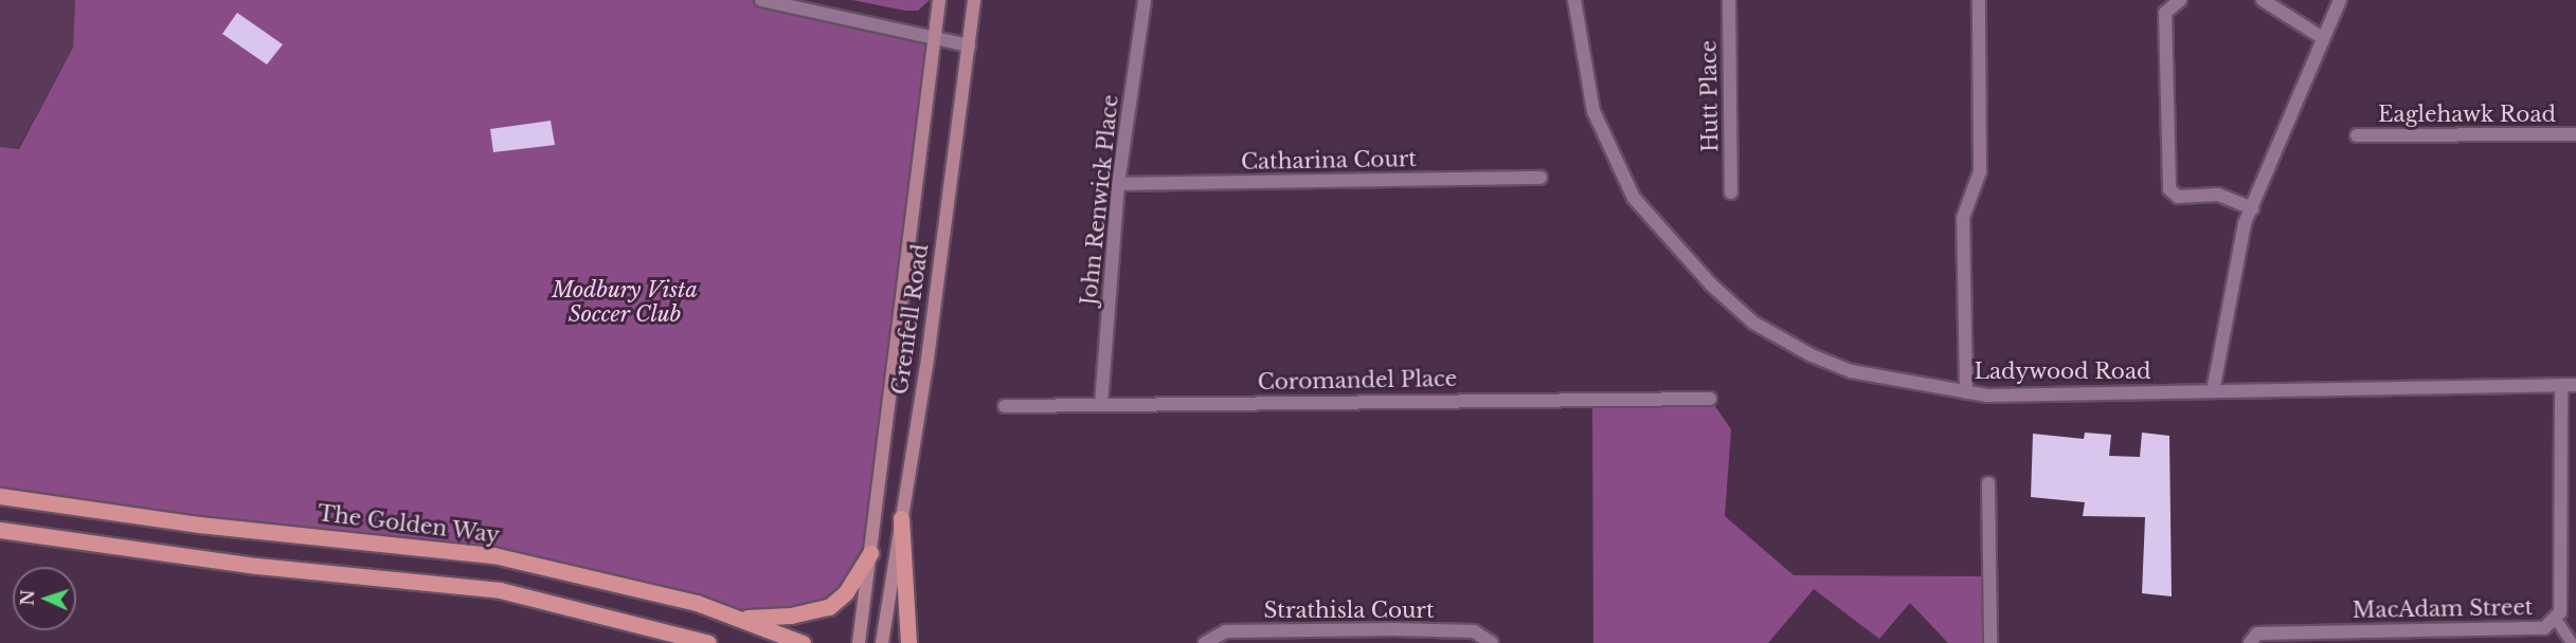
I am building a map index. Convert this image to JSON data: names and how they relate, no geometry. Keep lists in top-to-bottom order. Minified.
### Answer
{"streets":{"main road":["Grenfell Road","The Golden Way"],"street":["Hutt Place","Eaglehawk Road","Catharina Court","John Renwick Place","Ladywood Road","Coromandel Place","MacAdam Street","Strathisla Court"]},"crossings":[["Catharina Court","John Renwick Place"],["John Renwick Place","Coromandel Place"],["Ladywood Road","MacAdam Street"]],"parks":["Modbury Vista Soccer Club"],"north":"left"}
